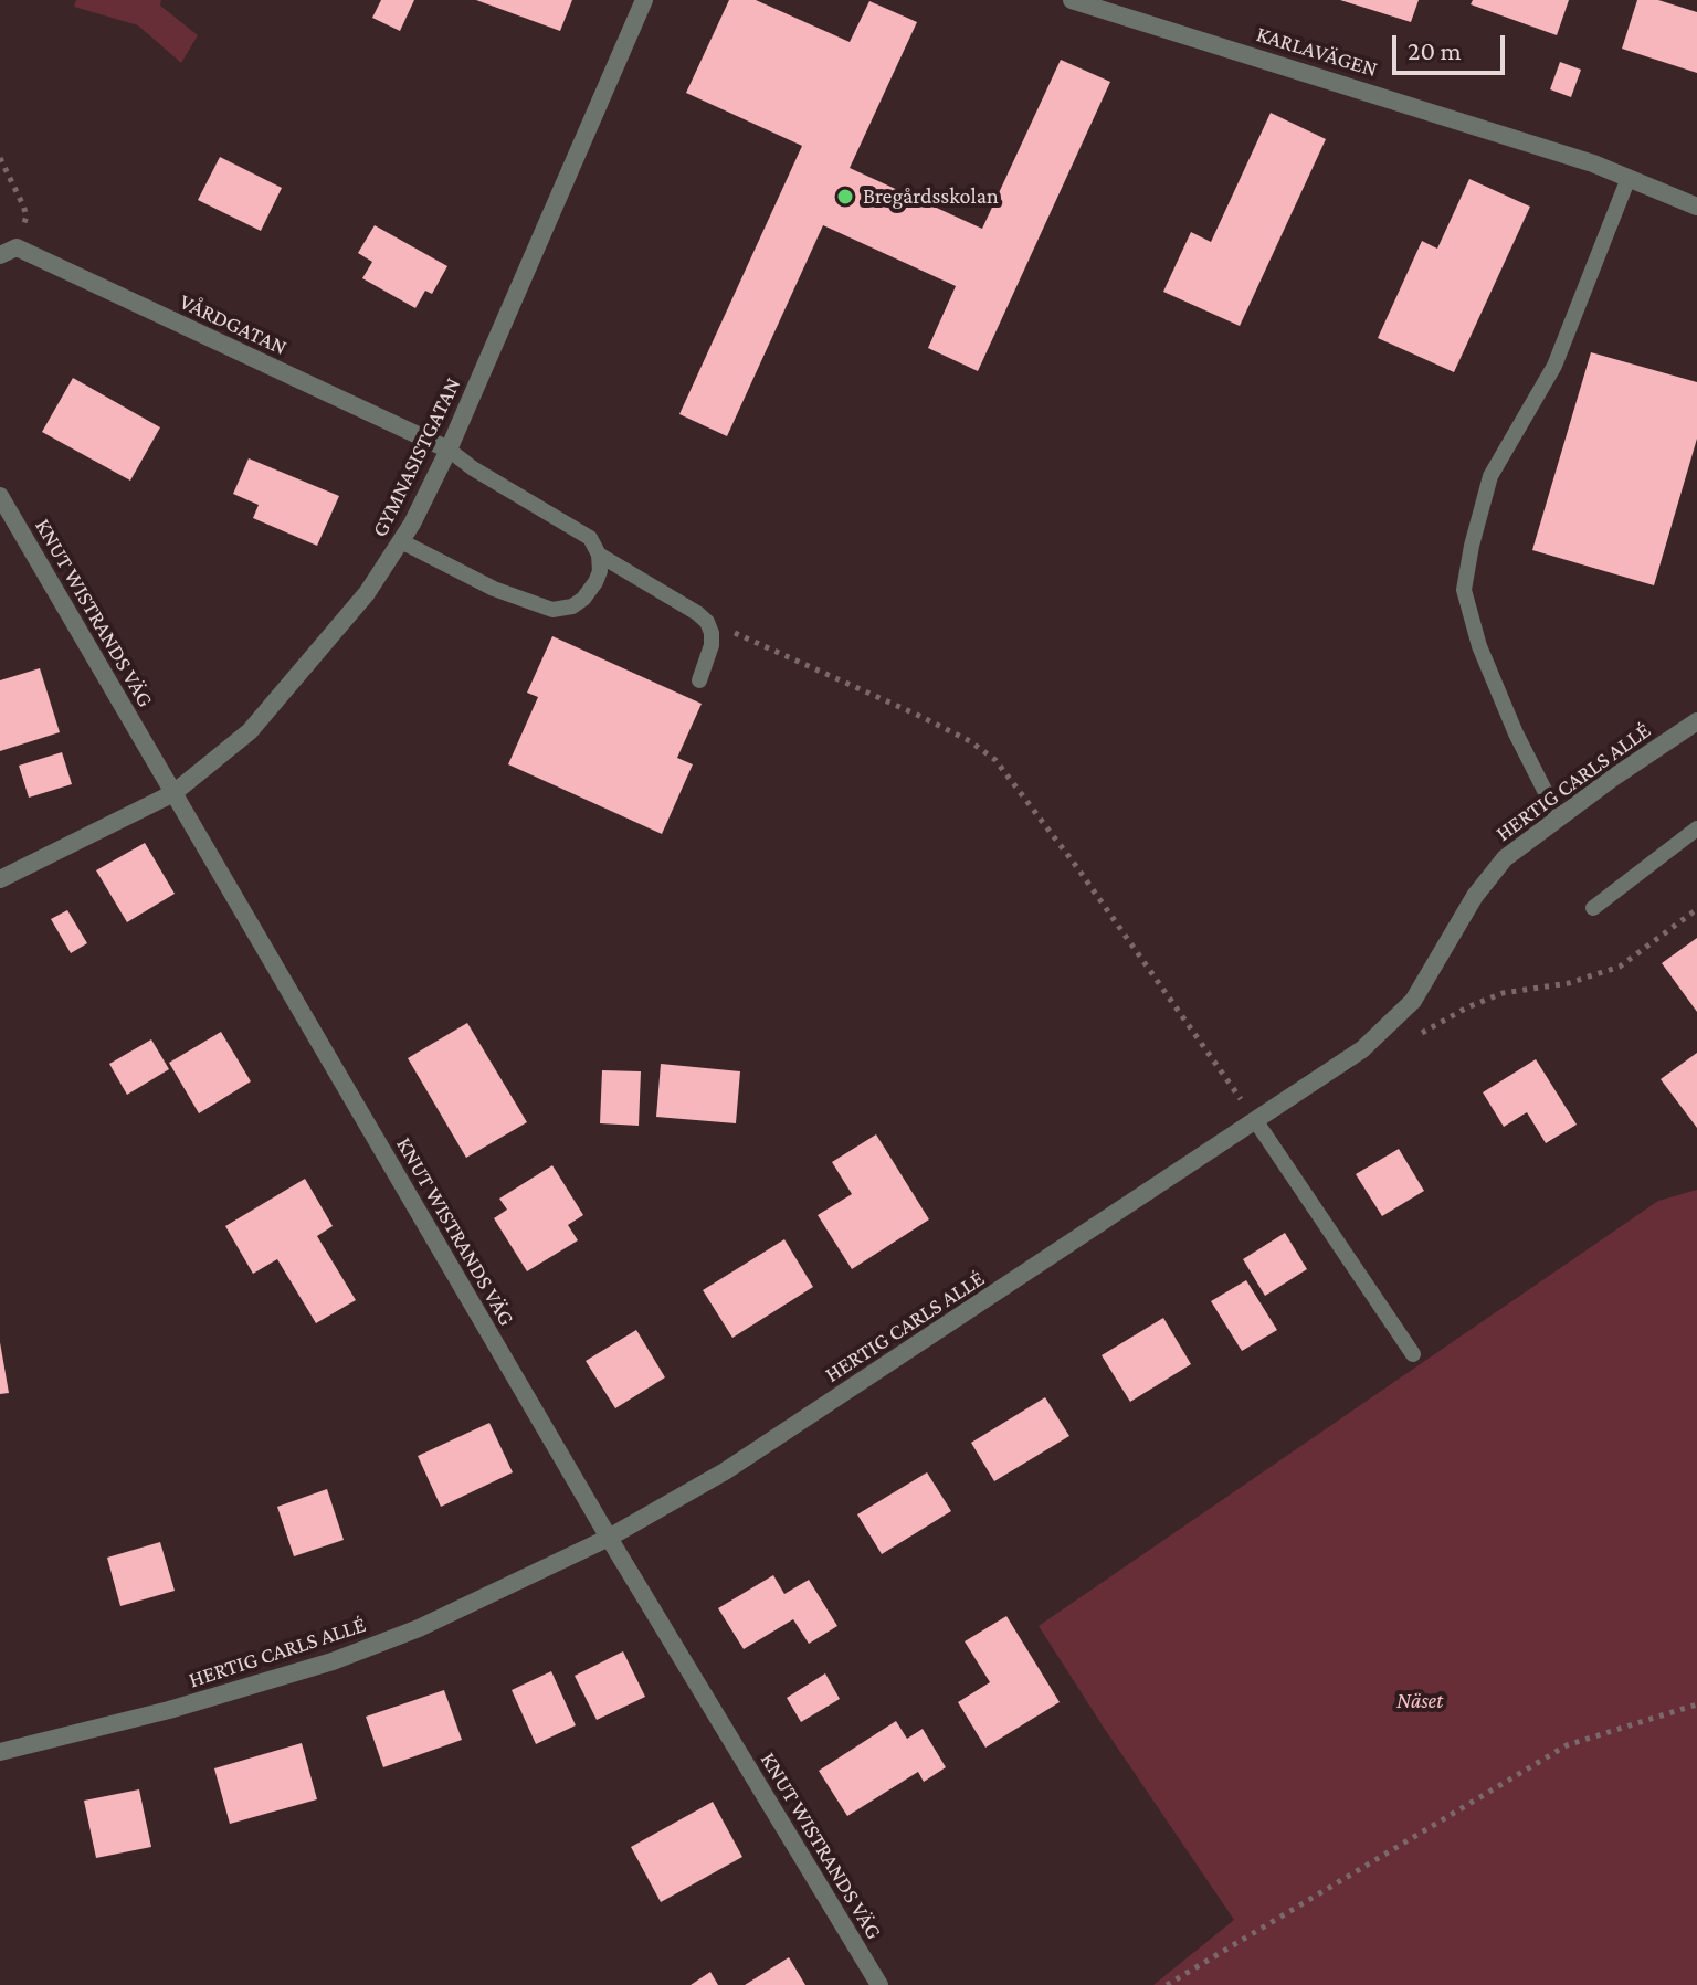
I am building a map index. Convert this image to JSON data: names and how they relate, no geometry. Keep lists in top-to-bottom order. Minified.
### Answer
{"streets":{"street":["KARLAVÄGEN","VÅRDGATAN","GYMNASISTGATAN","KNUT WISTRANDS VÄG","HERTIG CARLS ALLÉ"]},"crossings":[["VÅRDGATAN","GYMNASISTGATAN"],["GYMNASISTGATAN","KNUT WISTRANDS VÄG"],["KNUT WISTRANDS VÄG","HERTIG CARLS ALLÉ"]],"parks":["Näset"],"places":["Bregårdsskolan"],"scale_bar":"20 m"}
